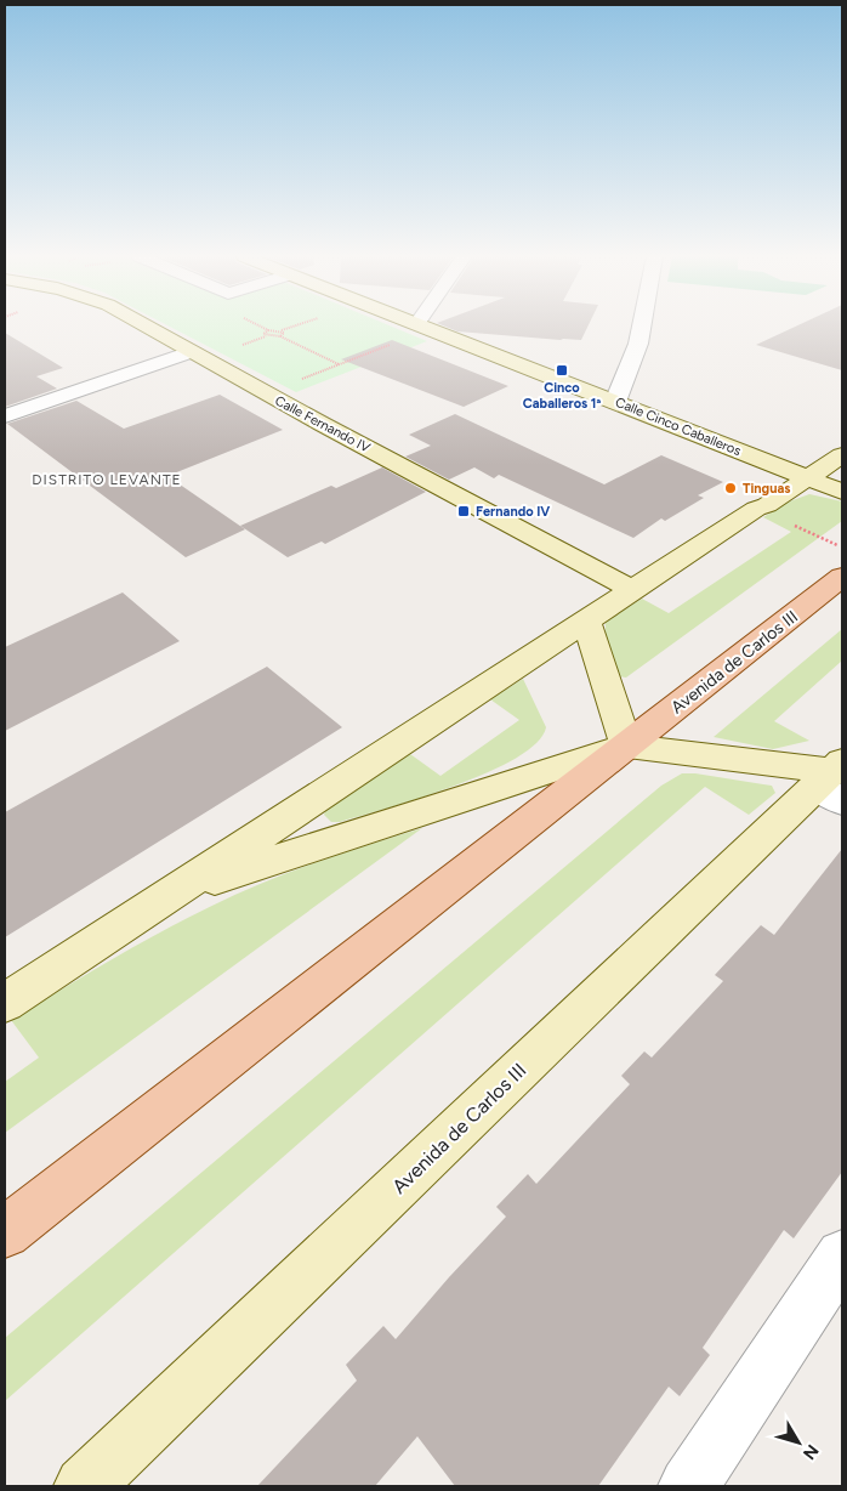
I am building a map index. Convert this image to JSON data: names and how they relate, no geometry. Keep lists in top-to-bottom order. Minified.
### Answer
{"streets":{"main road":["Avenida de Carlos III"],"street":["Calle Fernando IV","Calle Cinco Caballeros"]},"crossings":[["Calle Fernando IV","Avenida de Carlos III"],["Calle Cinco Caballeros","Avenida de Carlos III"]],"districts":["DISTRITO LEVANTE"],"places":{"transit":["Cinco Caballeros 1ª","Fernando IV"],"other":["Tinguas"]},"north":"bottom right"}
